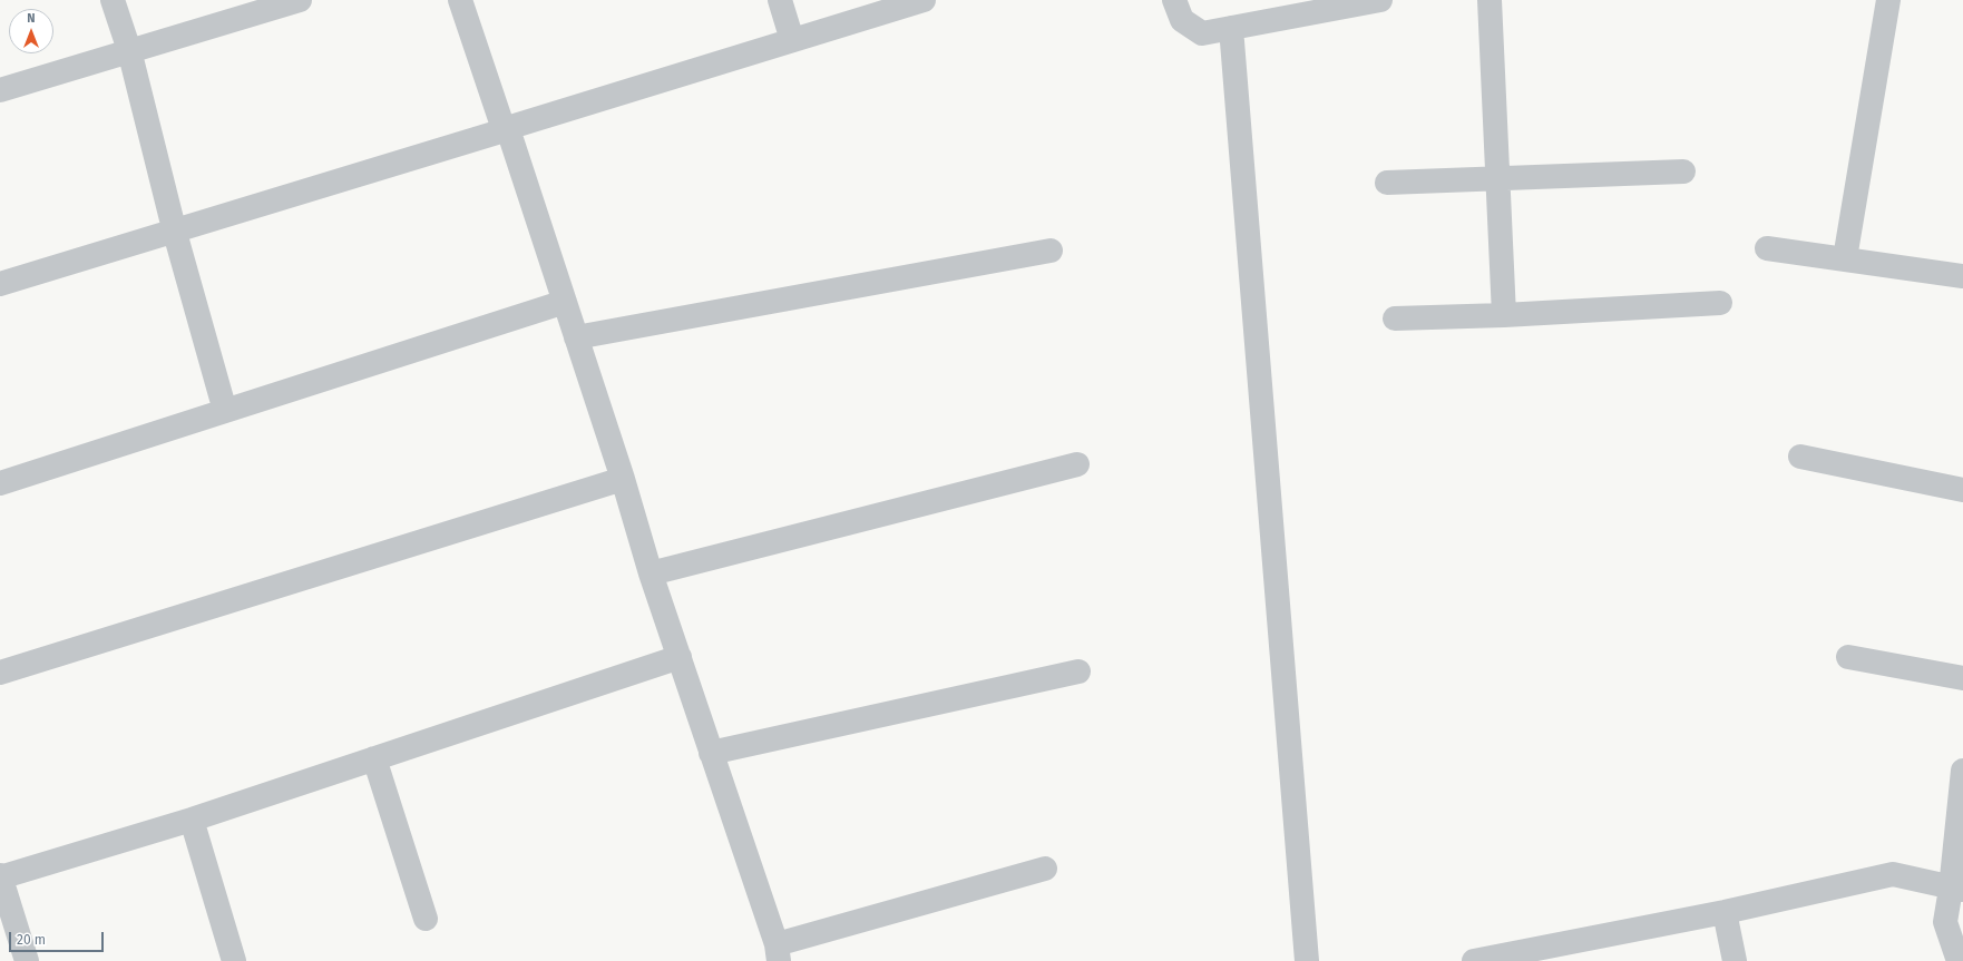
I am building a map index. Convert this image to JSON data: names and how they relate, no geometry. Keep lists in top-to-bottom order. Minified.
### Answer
{"scale_bar":"20 m","north":"top"}
